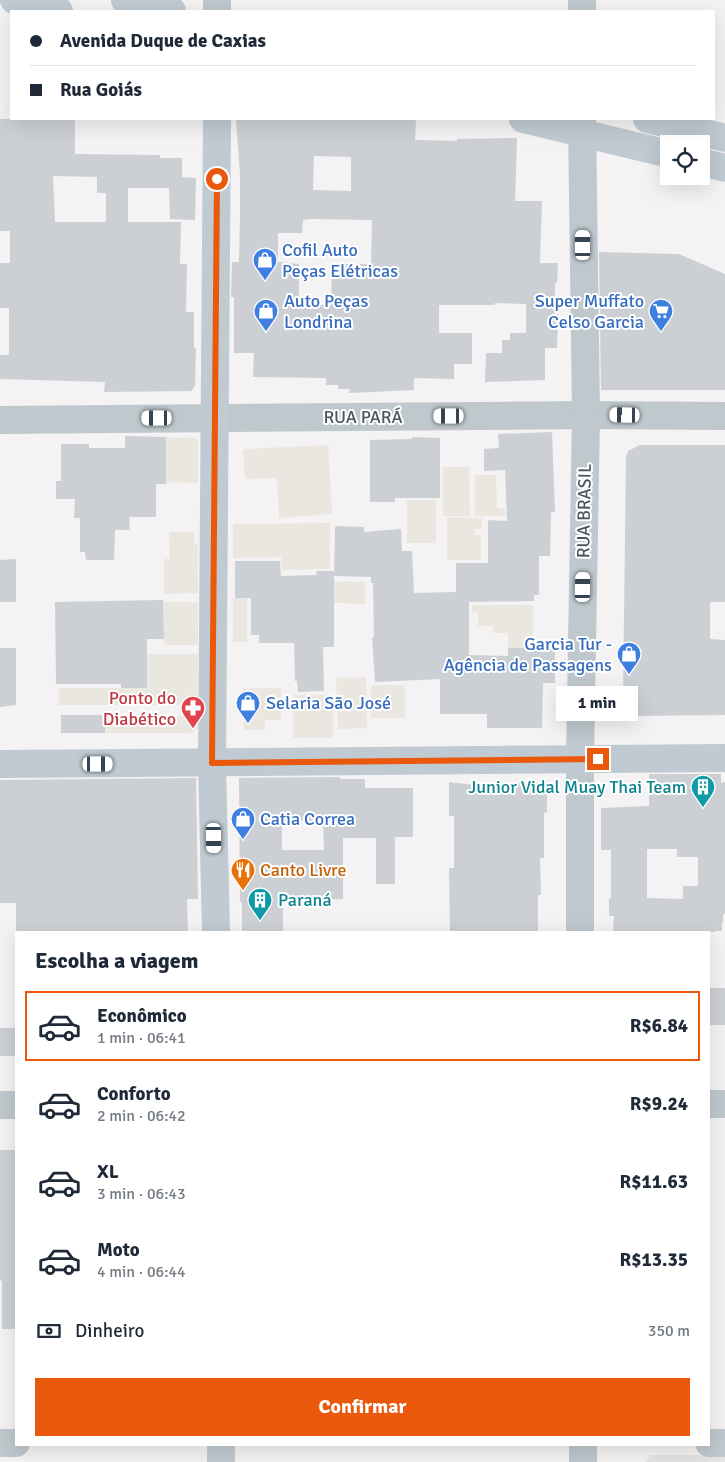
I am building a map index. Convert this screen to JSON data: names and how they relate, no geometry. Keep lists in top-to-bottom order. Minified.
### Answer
{"streets":{"street":["RUA PARÁ","RUA BRASIL"]},"crossings":[["RUA PARÁ","RUA BRASIL"]],"places":{"shop":["Cofil Auto Peças Elétricas","Auto Peças Londrina","Garcia Tur - Agência de Passagens","Selaria São José","Catia Correa"],"supermarket":["Super Muffato Celso Garcia"],"pharmacy":["Ponto do Diabético"],"building":["Junior Vidal Muay Thai Team","Paraná"],"restaurant":["Canto Livre"]},"page":{"banner":["Avenida Duque de Caxias","Rua Goiás"],"bubble":"1 min","heading":"Escolha a viagem","list":[{"name":"Econômico","note":"1 min · 06:41","value":"R$6.84"},{"name":"Conforto","note":"2 min · 06:42","value":"R$9.24"},{"name":"XL","note":"3 min · 06:43","value":"R$11.63"},{"name":"Moto","note":"4 min · 06:44","value":"R$13.35"}],"pay":["Dinheiro","350 m"],"buttons":"Confirmar"}}
